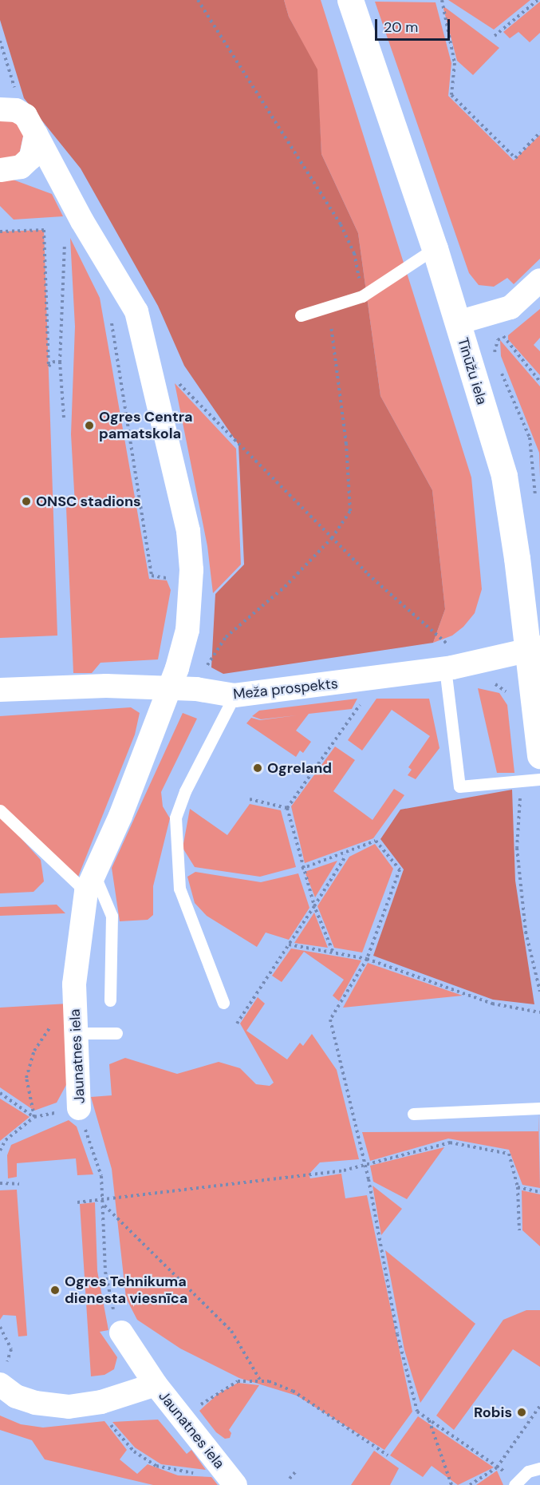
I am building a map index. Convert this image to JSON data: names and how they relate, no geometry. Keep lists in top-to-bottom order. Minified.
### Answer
{"streets":{"main road":["Tīnūžu iela"],"street":["Meža prospekts","Jaunatnes iela"]},"crossings":[["Tīnūžu iela","Meža prospekts"],["Meža prospekts","Jaunatnes iela"]],"places":["Ogres Centra pamatskola","ONSC stadions","Ogreland","Ogres Tehnikuma dienesta viesnīca","Robis"],"scale_bar":"20 m"}
